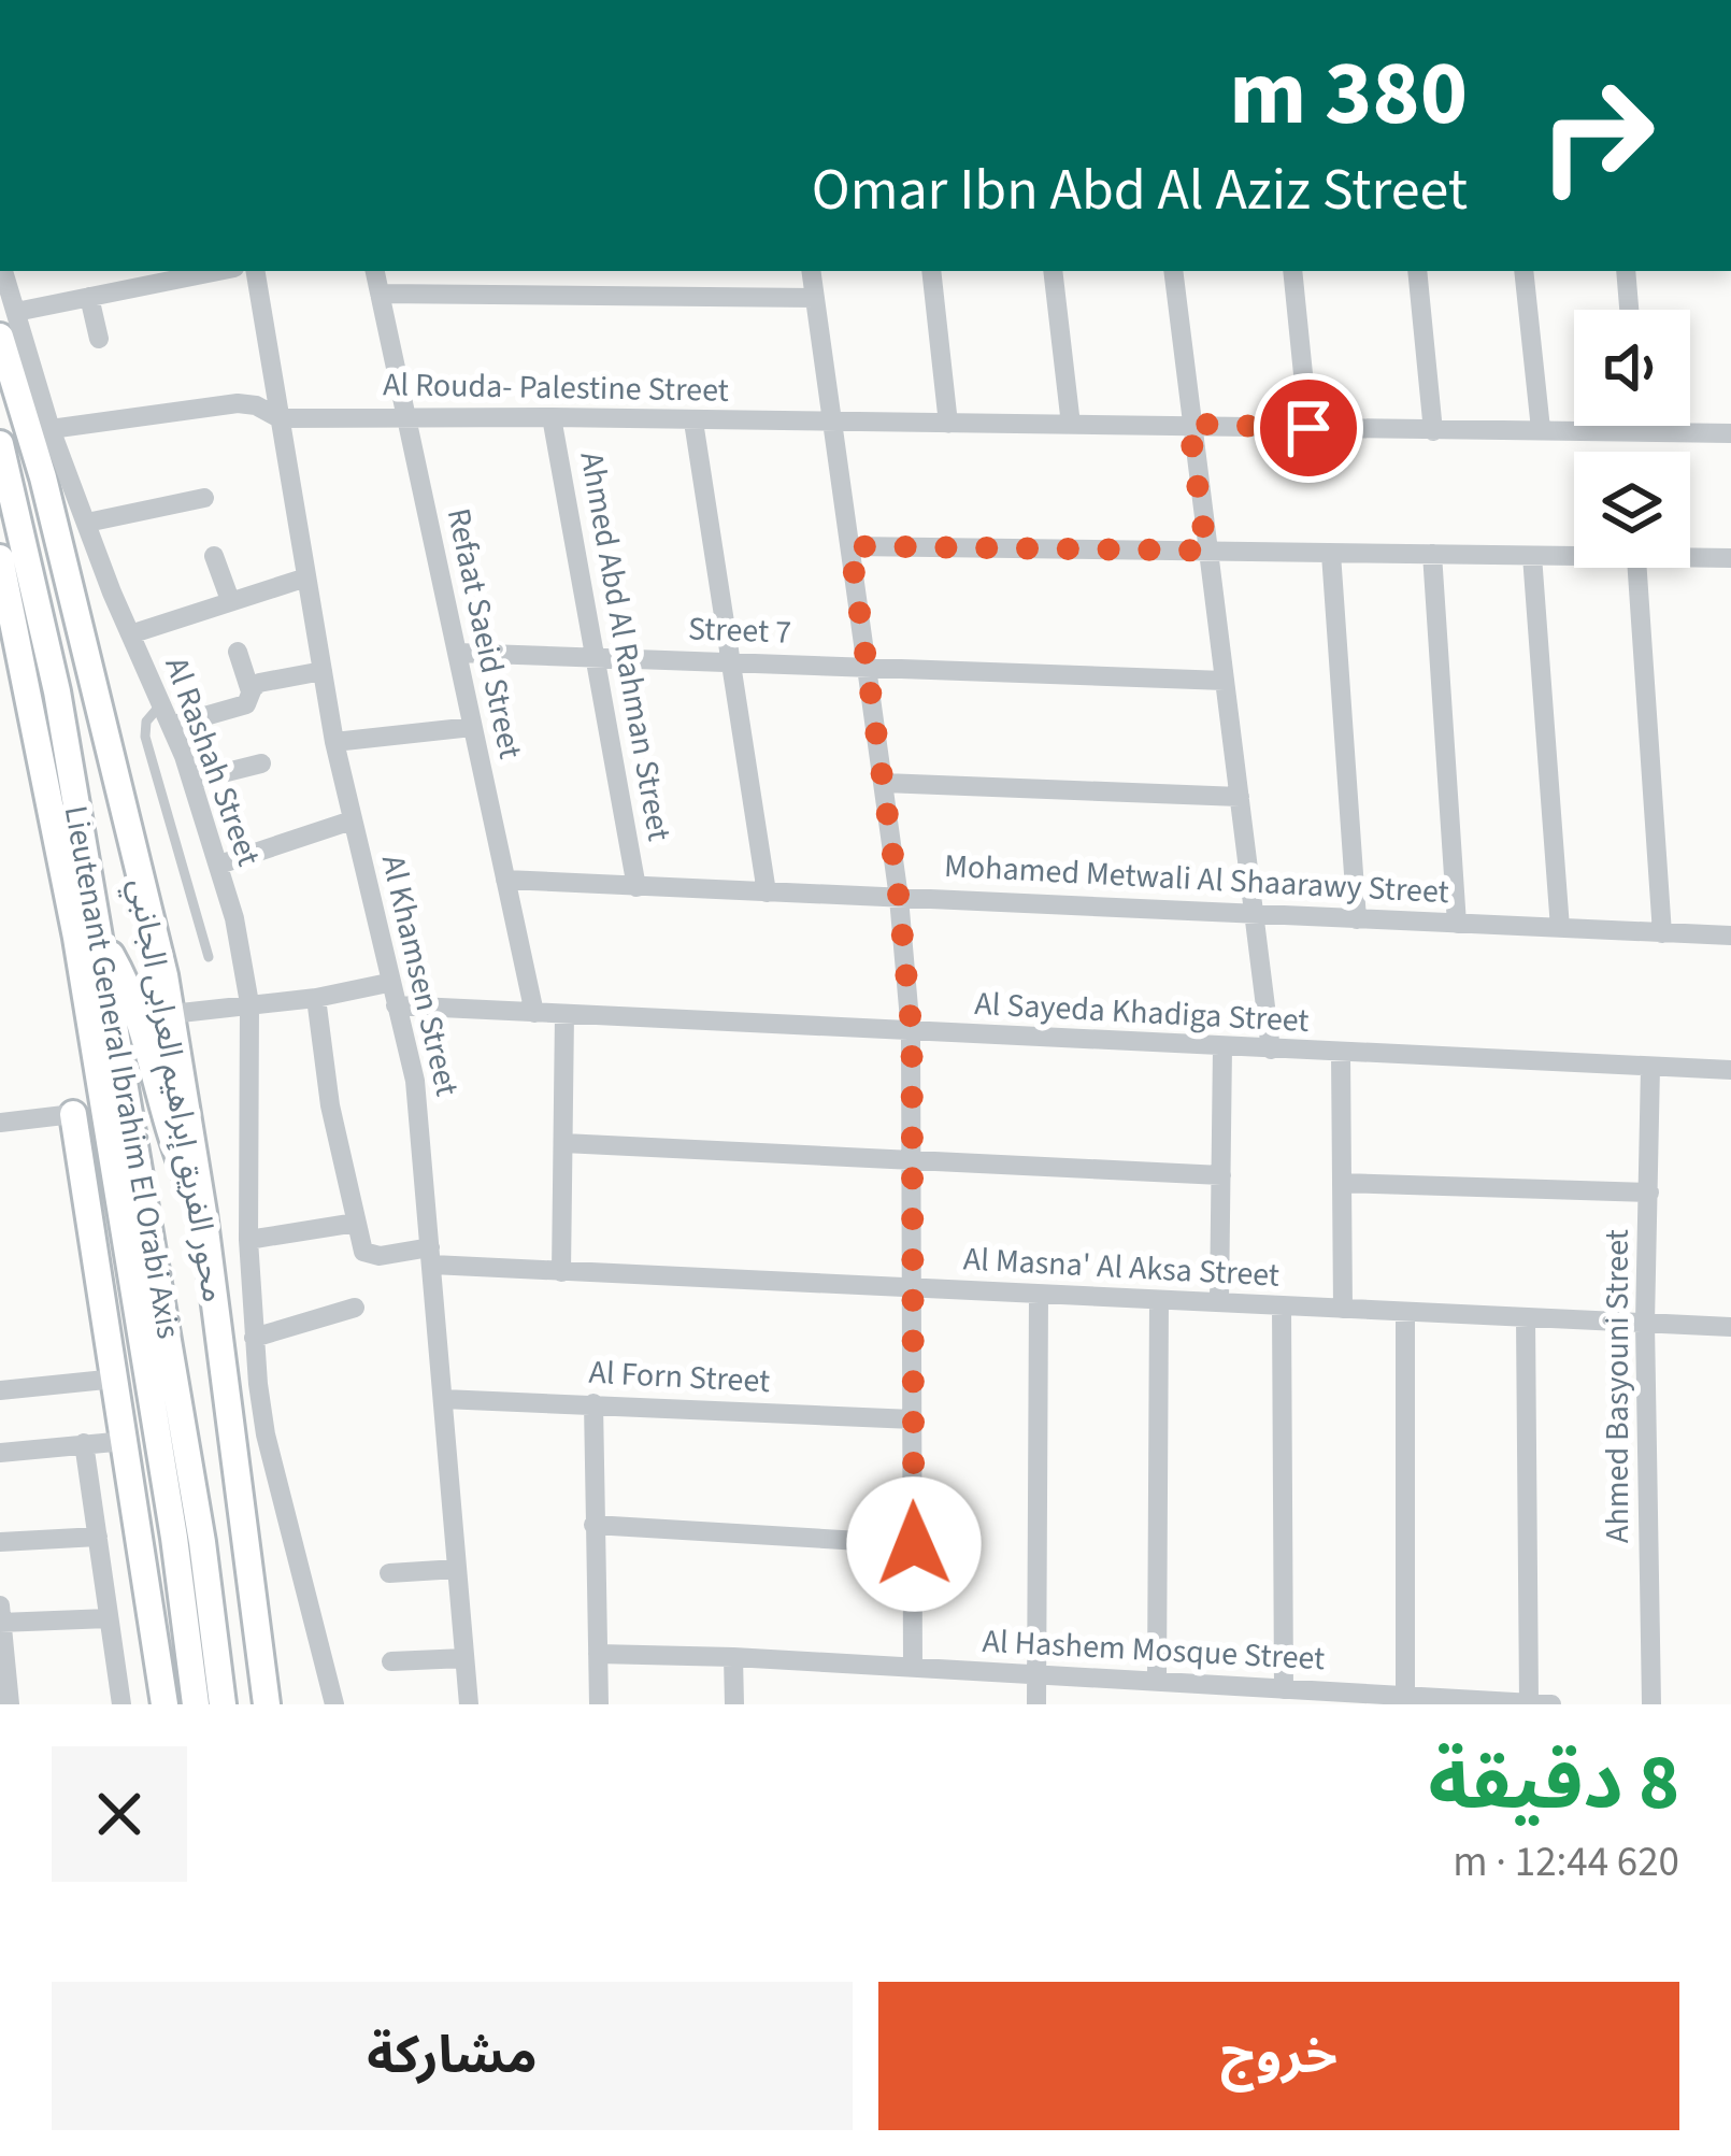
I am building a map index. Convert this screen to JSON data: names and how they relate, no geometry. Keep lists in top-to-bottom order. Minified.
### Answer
{"streets":{"main road":["Lieutenant General Ibrahim El Orabi Axis","محور الفريق إبراهيم العرابى الجانبي"],"street":["Al Rouda- Palestine Street","Street 7","Refaat Saeid Street","Ahmed Abd Al Rahman Street","Al Rashah Street","Mohamed Metwali Al Shaarawy Street","Al Khamsen Street","Al Sayeda Khadiga Street","Al Masna' Al Aksa Street","Al Forn Street","Ahmed Basyouni Street","Al Hashem Mosque Street"]},"crossings":[["Al Rouda- Palestine Street","Refaat Saeid Street"],["Al Rouda- Palestine Street","Ahmed Abd Al Rahman Street"],["Al Rouda- Palestine Street","Al Rashah Street"],["Al Rouda- Palestine Street","Al Khamsen Street"],["Street 7","Refaat Saeid Street"],["Street 7","Ahmed Abd Al Rahman Street"],["Refaat Saeid Street","Mohamed Metwali Al Shaarawy Street"],["Refaat Saeid Street","Al Sayeda Khadiga Street"],["Ahmed Abd Al Rahman Street","Mohamed Metwali Al Shaarawy Street"],["Al Khamsen Street","Al Sayeda Khadiga Street"],["Al Khamsen Street","Al Masna' Al Aksa Street"],["Al Khamsen Street","Al Forn Street"],["Al Sayeda Khadiga Street","Ahmed Basyouni Street"],["Al Masna' Al Aksa Street","Ahmed Basyouni Street"]],"page":{"turn":["380 m","Omar Ibn Abd Al Aziz Street"],"heading":["8 دقيقة","620 m · 12:44"],"buttons":["خروج","مشاركة"]}}
